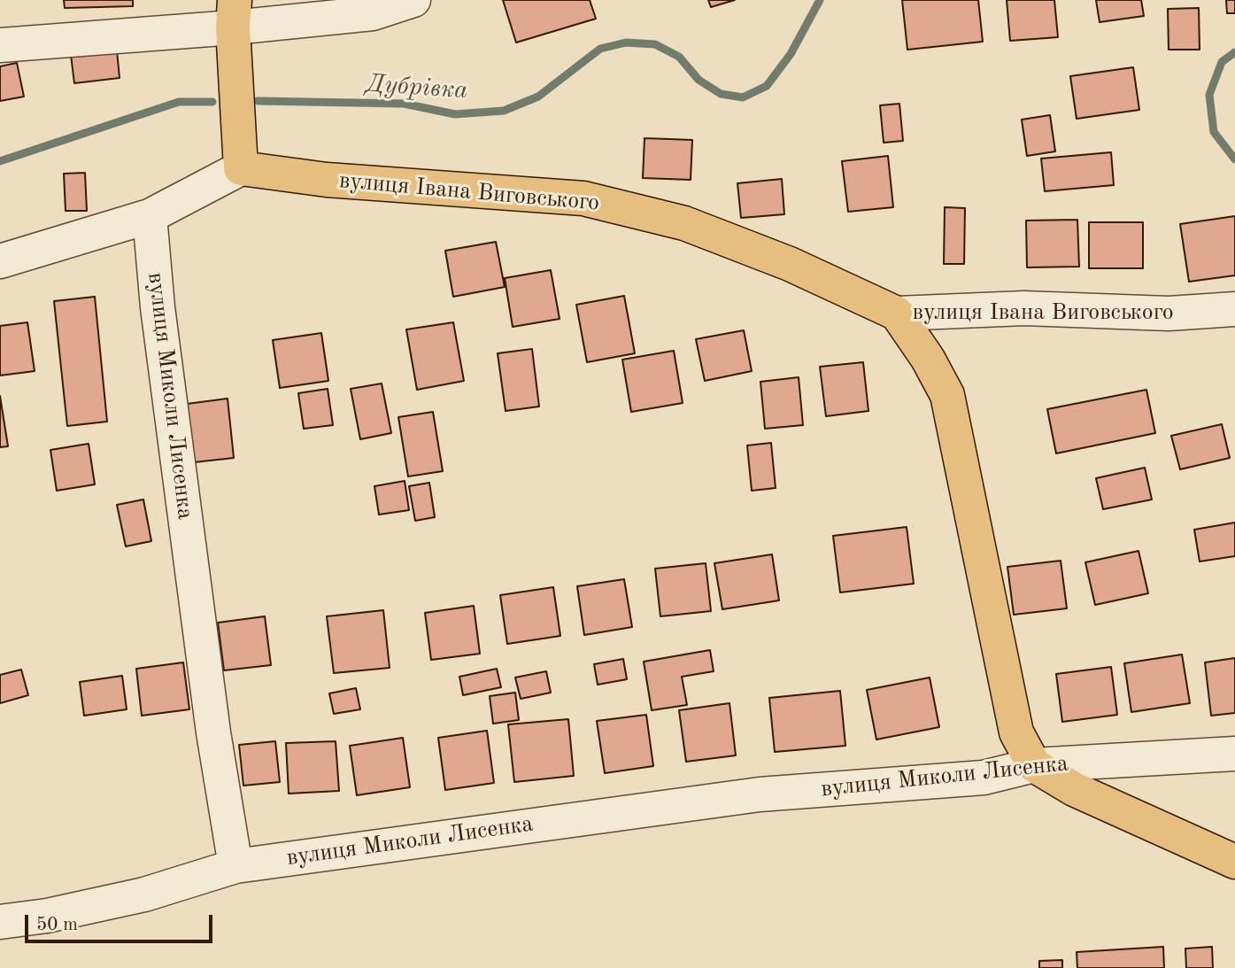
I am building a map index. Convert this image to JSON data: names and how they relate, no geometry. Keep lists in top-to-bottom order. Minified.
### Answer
{"streets":{"main road":["вулиця Івана Виговського"],"street":["вулиця Миколи Лисенка"]},"water":["Дубрівка"],"scale_bar":"50 m"}
